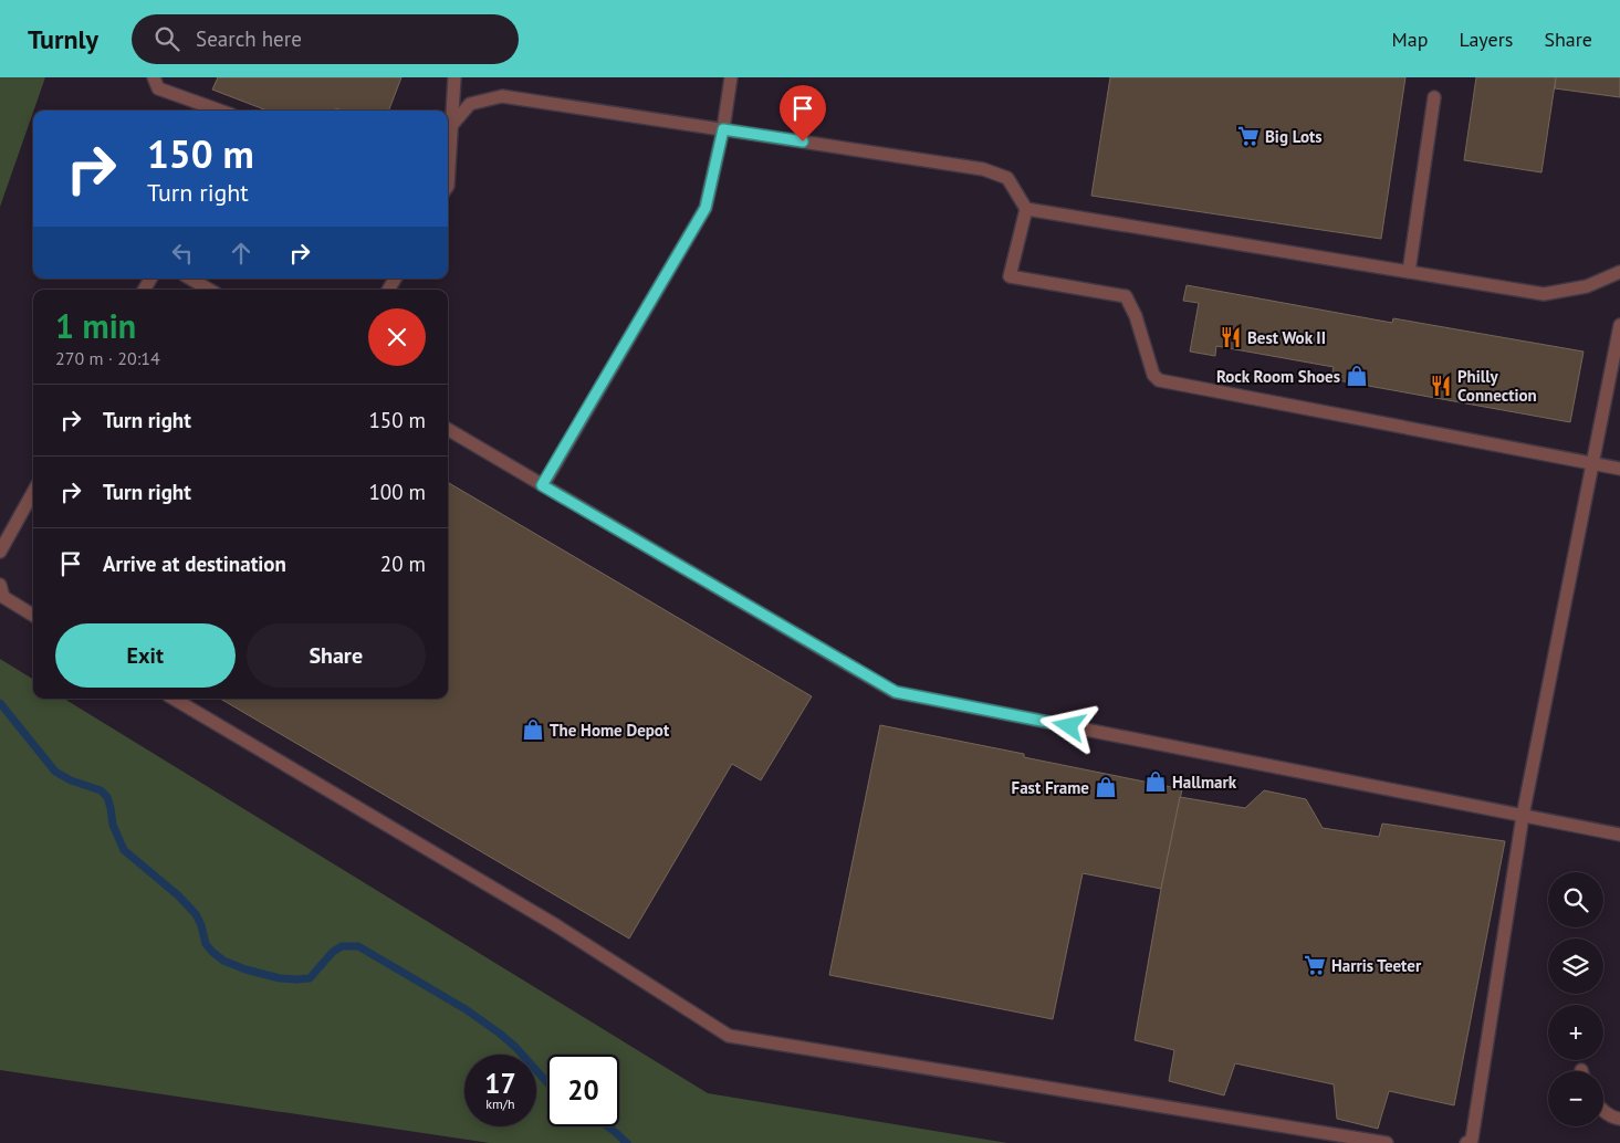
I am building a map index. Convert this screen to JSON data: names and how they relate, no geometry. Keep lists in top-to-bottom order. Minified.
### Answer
{"places":{"supermarket":["Big Lots","Harris Teeter"],"restaurant":["Best Wok II","Philly Connection"],"shop":["Rock Room Shoes","The Home Depot","Hallmark","Fast Frame"]},"page":{"header":"Turnly","search":"Search here","nav":["Map","Layers","Share"],"turn":["150 m","Turn right"],"heading":["1 min","270 m · 20:14"],"list":[{"name":"Turn right","value":"150 m"},{"name":"Turn right","value":"100 m"},{"name":"Arrive at destination","value":"20 m"}],"buttons":["Exit","Share"],"map_buttons":["+","−"],"speed":"17 km/h","limit":"20"}}
